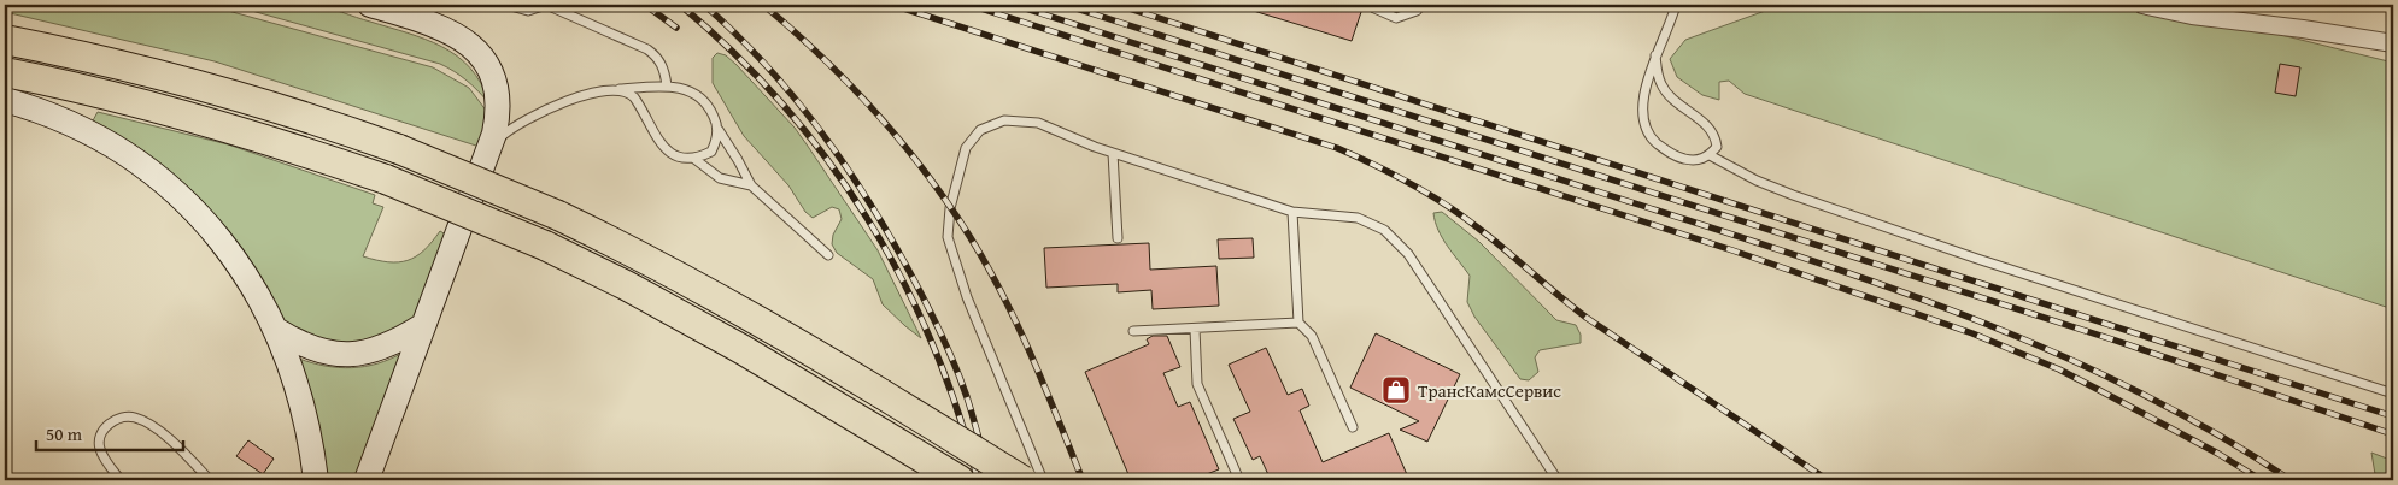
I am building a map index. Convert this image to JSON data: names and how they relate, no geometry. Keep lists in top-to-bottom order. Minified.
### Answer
{"places":{"shop":["ТрансКамсСервис"]},"scale_bar":"50 m"}
